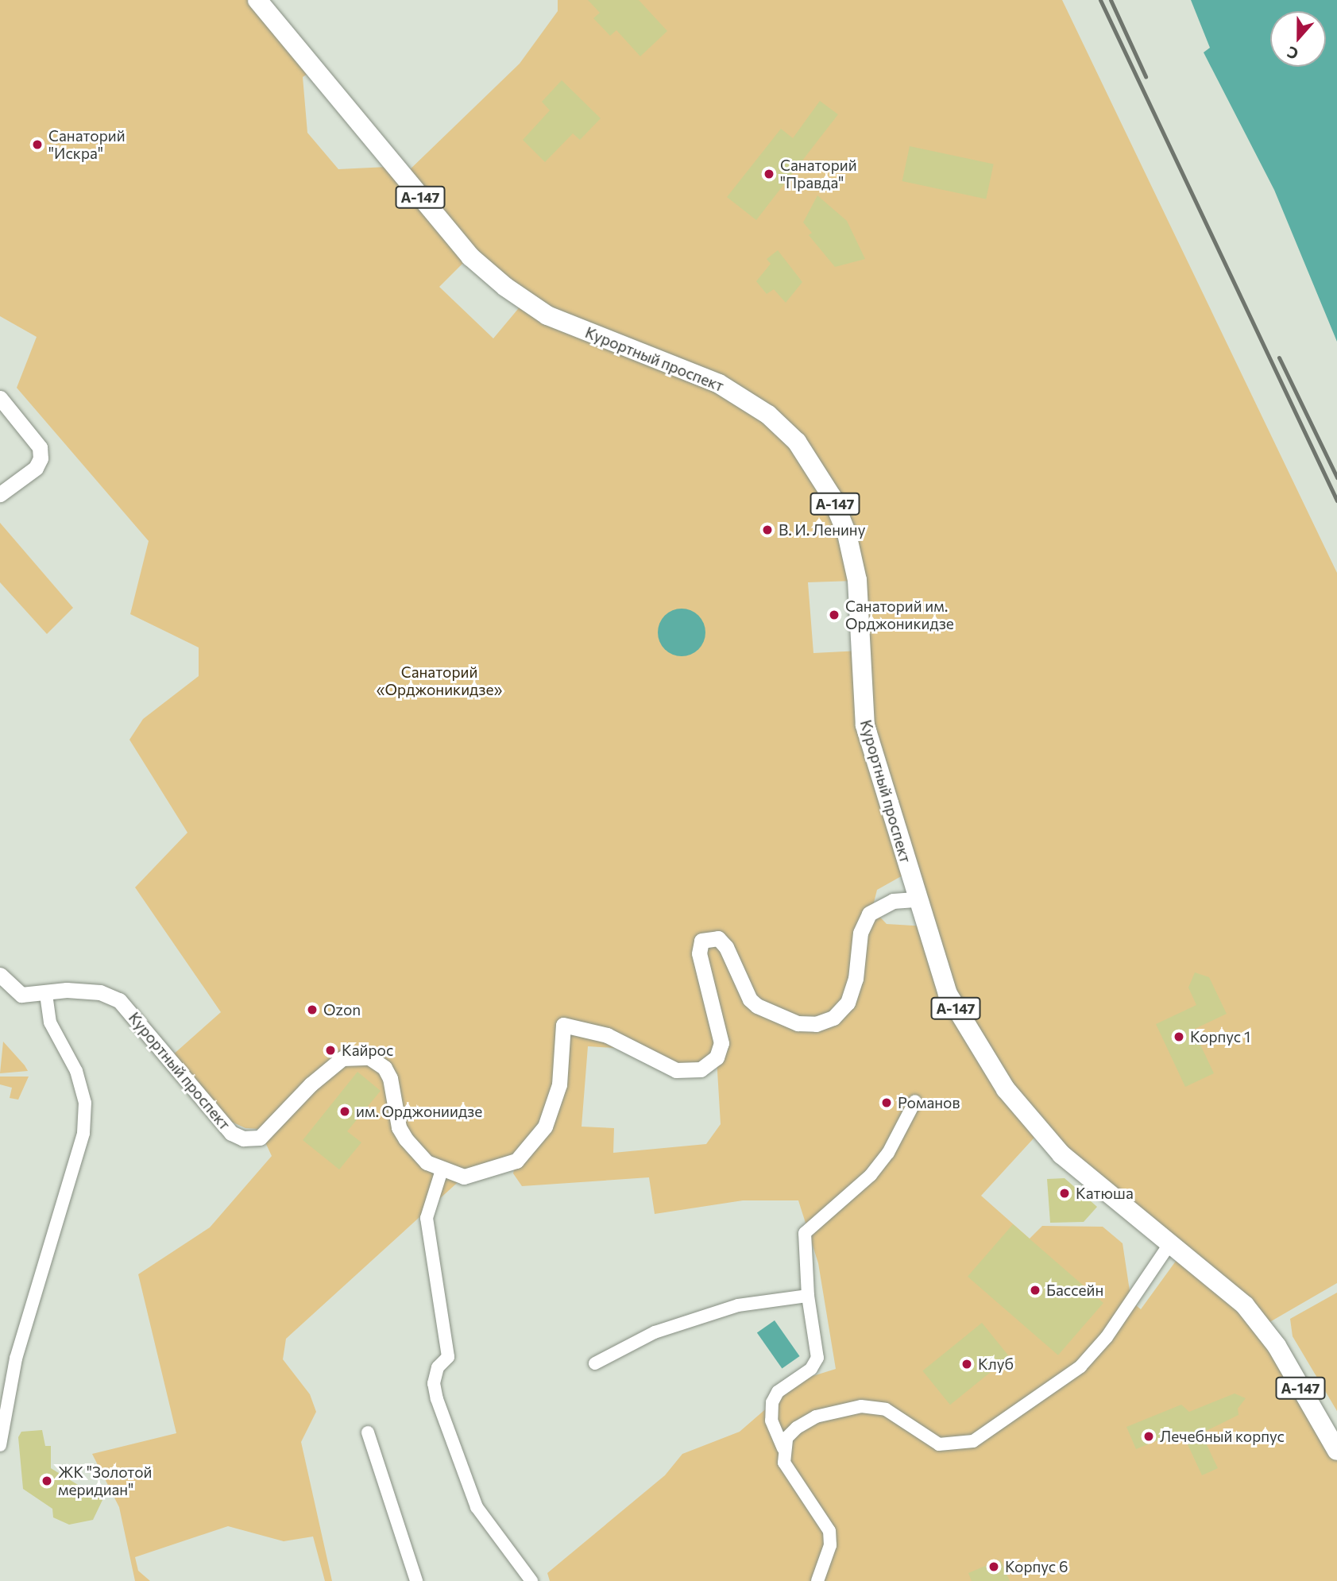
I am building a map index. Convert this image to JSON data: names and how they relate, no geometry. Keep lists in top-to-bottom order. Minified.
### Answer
{"streets":{"main road":["А-147","Курортный проспект"]},"parks":["Санаторий «Орджоникидзе»"],"places":["Санаторий \"Искра\"","Санаторий \"Правда\"","В. И. Ленину","Санаторий им. Орджоникидзе","Ozon","Корпус 1","Кайрос","Романов","им. Орджониидзе","Катюша","Бассейн","Клуб","Лечебный корпус","ЖК \"Золотой меридиан\"","Корпус 6"],"north":"bottom"}
